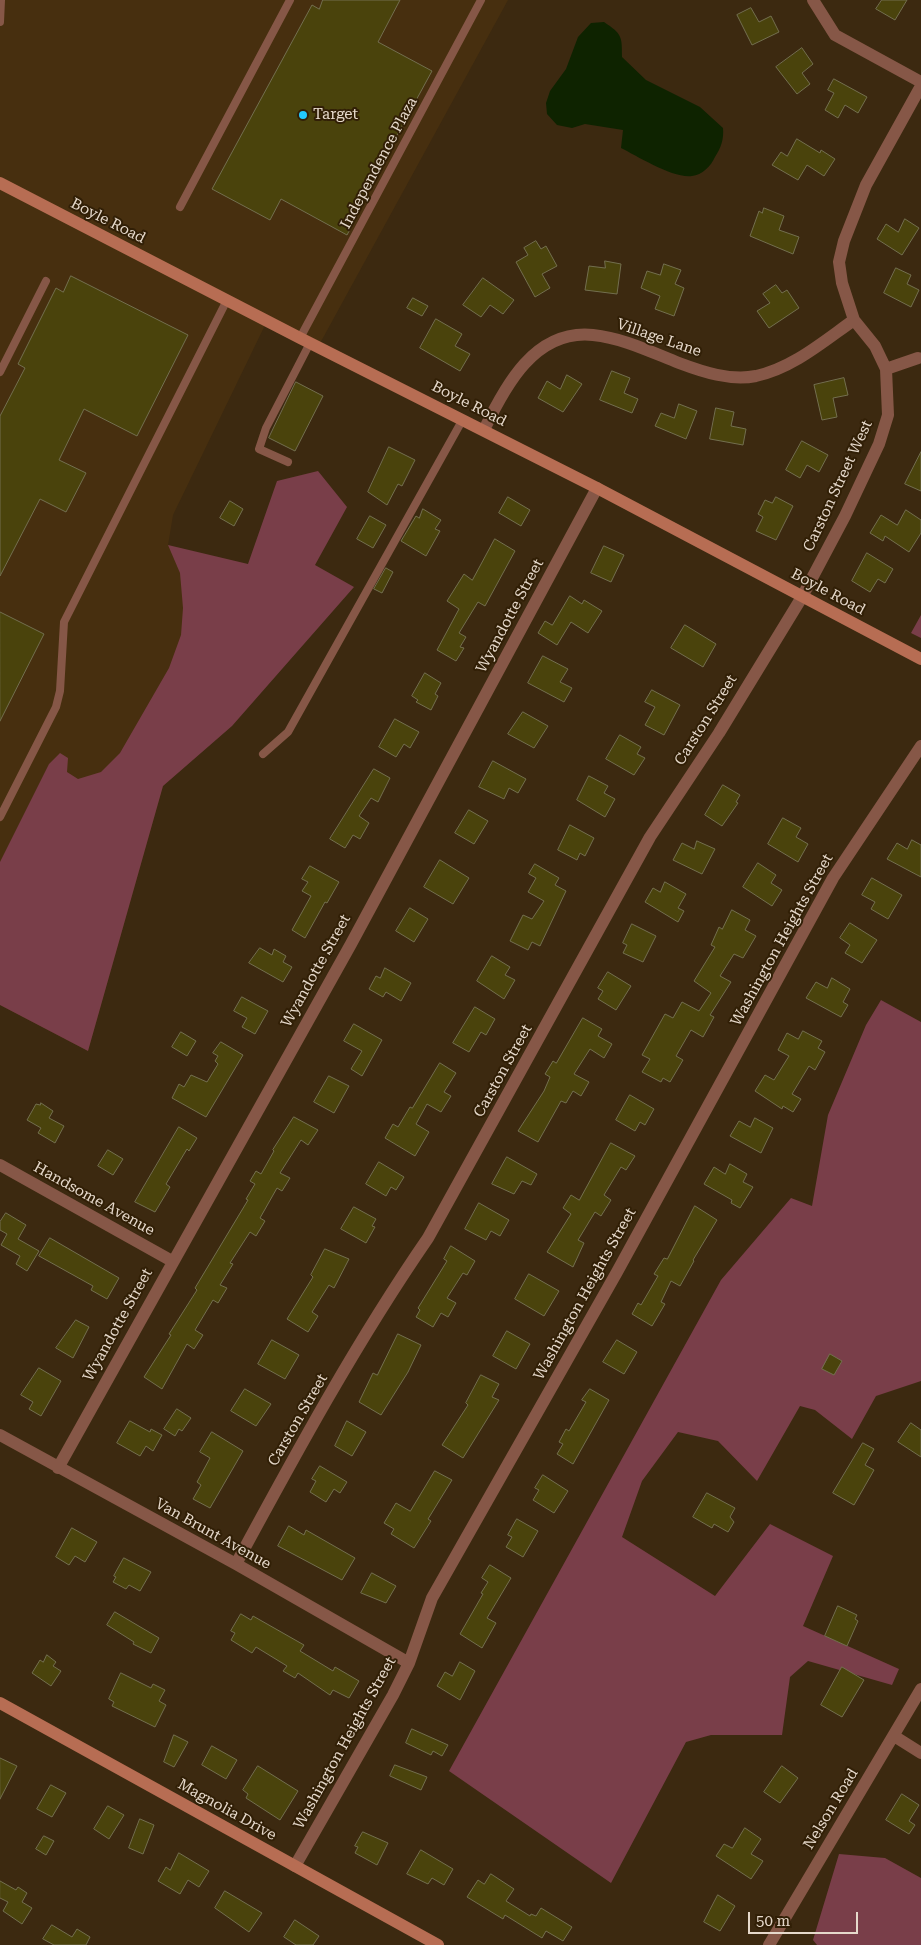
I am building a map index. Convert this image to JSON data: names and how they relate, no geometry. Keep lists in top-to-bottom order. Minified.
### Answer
{"streets":{"street":["Boyle Road","Village Lane","Carston Street West","Wyandotte Street","Carston Street","Washington Heights Street","Handsome Avenue","Van Brunt Avenue","Nelson Road","Magnolia Drive"],"lane":["Independence Plaza"]},"crossings":[["Independence Plaza","Boyle Road"],["Boyle Road","Village Lane"],["Boyle Road","Carston Street West"],["Boyle Road","Wyandotte Street"],["Boyle Road","Carston Street"],["Village Lane","Carston Street West"],["Carston Street West","Carston Street"],["Wyandotte Street","Handsome Avenue"],["Wyandotte Street","Van Brunt Avenue"],["Carston Street","Van Brunt Avenue"],["Washington Heights Street","Van Brunt Avenue"],["Washington Heights Street","Magnolia Drive"]],"places":["Target"],"scale_bar":"50 m"}
